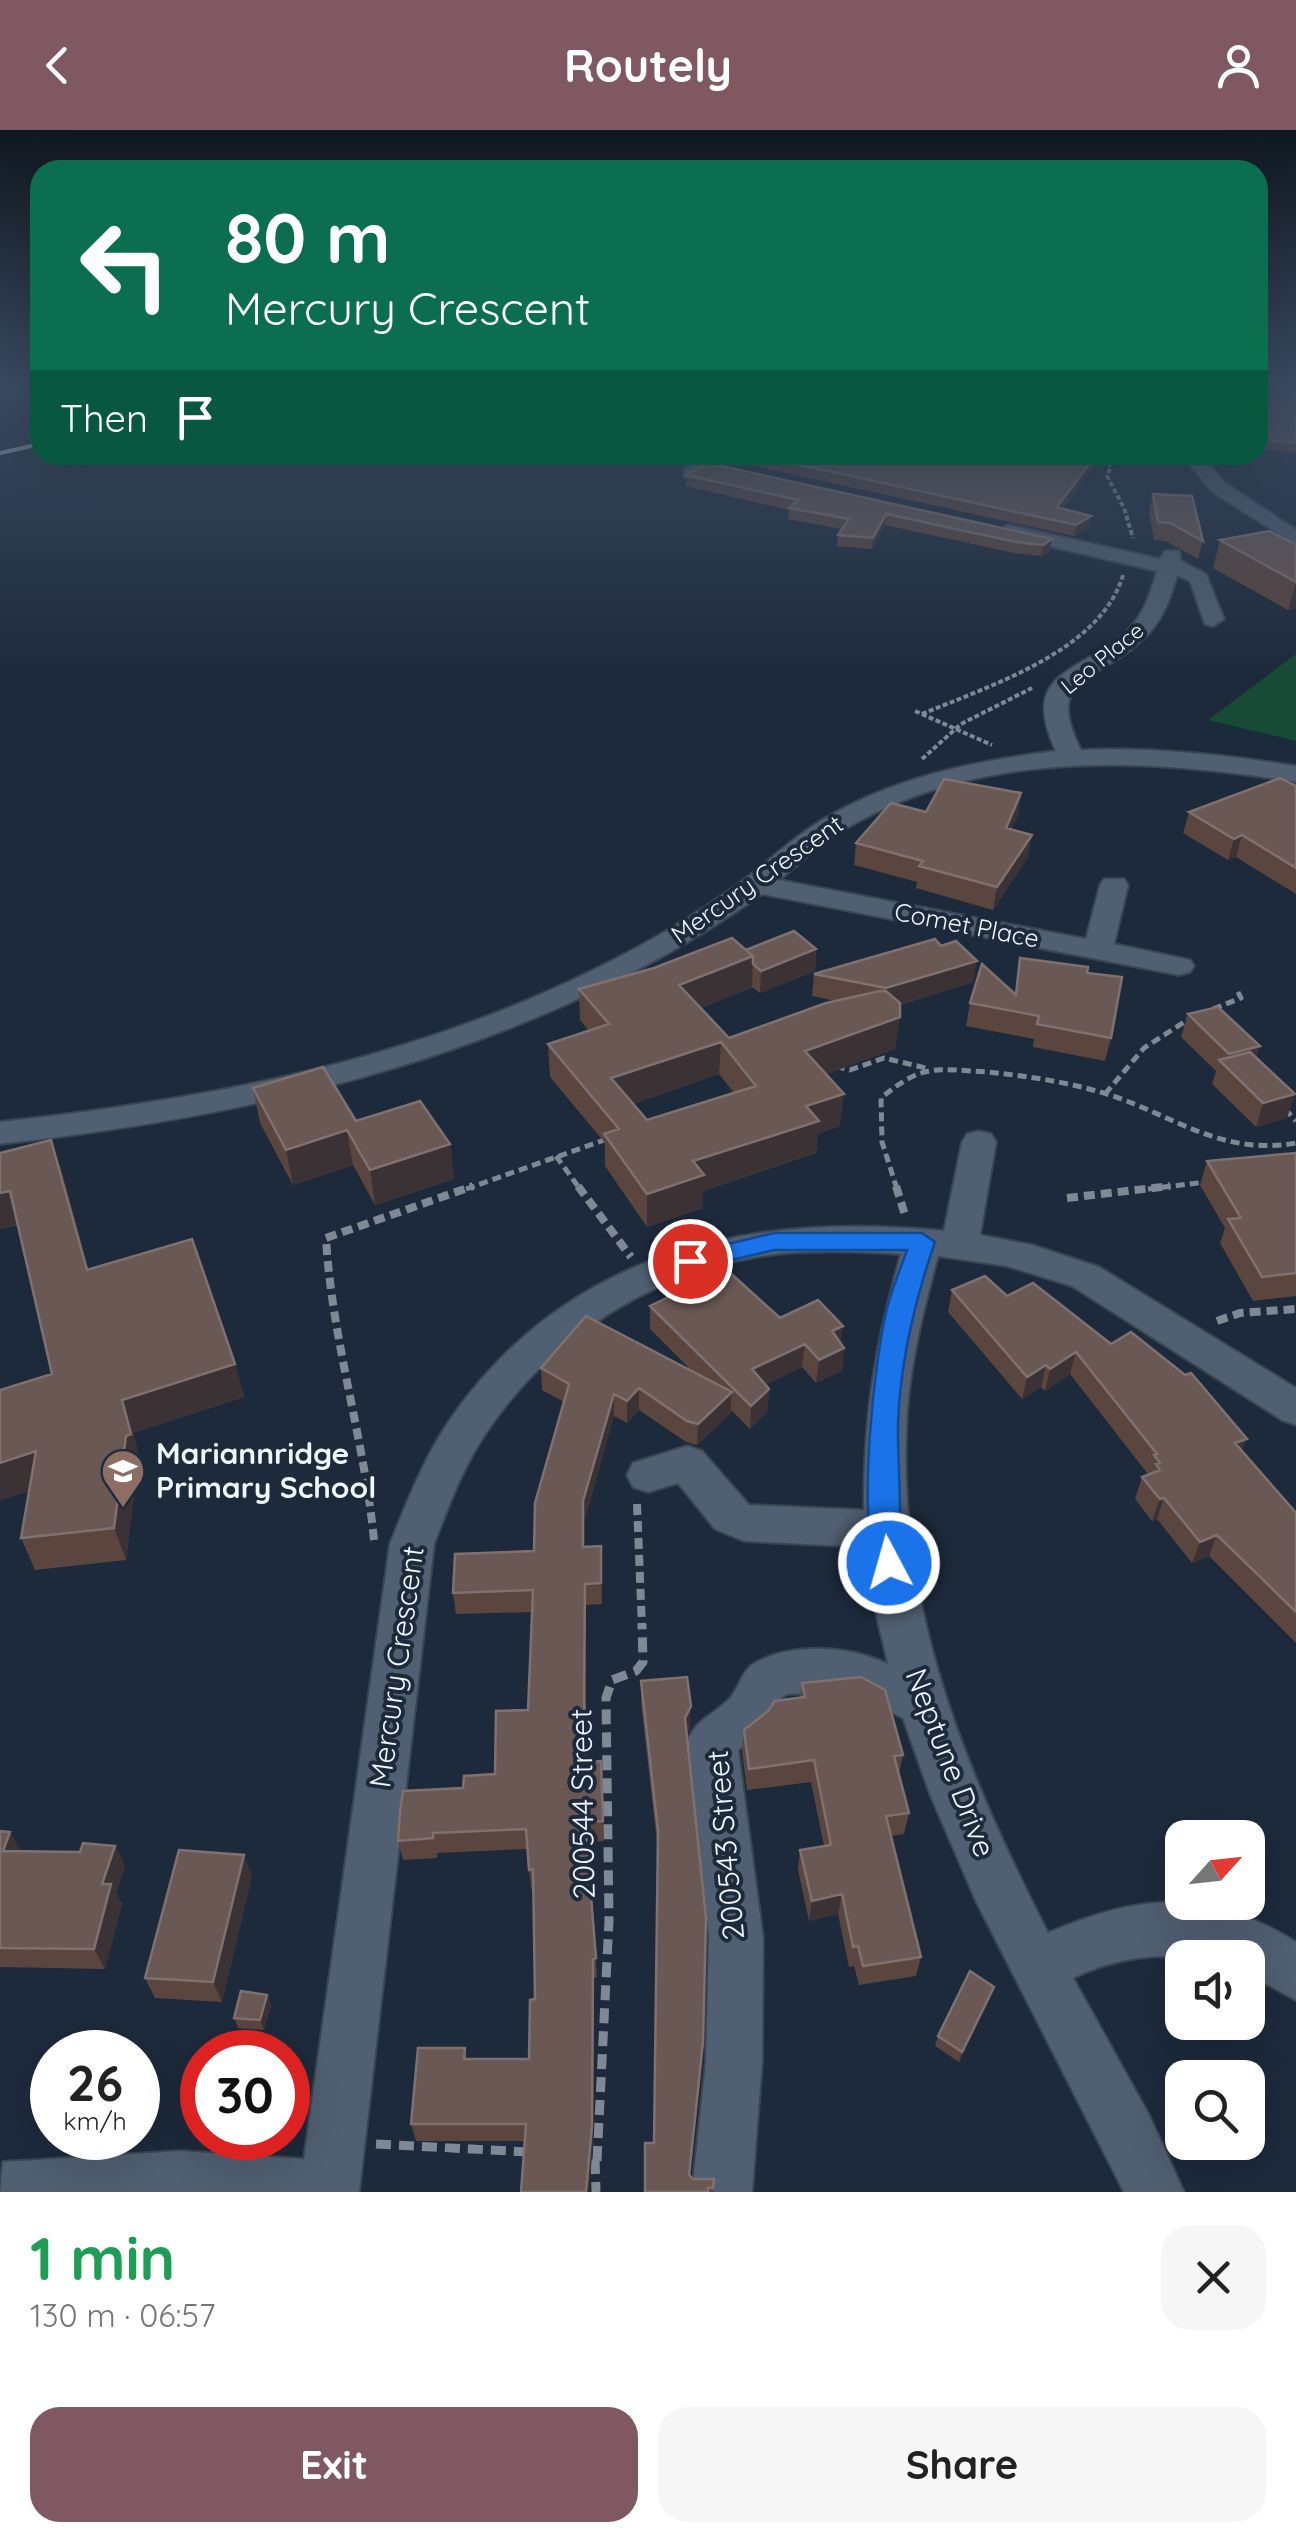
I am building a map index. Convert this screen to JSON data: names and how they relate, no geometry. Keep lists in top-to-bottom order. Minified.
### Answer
{"streets":{"street":["Leo Place","Mercury Crescent","Comet Place","Neptune Drive","200543 Street"],"path":["200544 Street"]},"crossings":[["Leo Place","Mercury Crescent"],["Mercury Crescent","Comet Place"],["Mercury Crescent","Neptune Drive"],["Neptune Drive","200543 Street"]],"places":{"school or university":["Mariannridge Primary School"]},"north":"top right","page":{"header":"Routely","turn":["80 m","Mercury Crescent"],"then":"Then","speed":"26 km/h","limit":"30","heading":["1 min","130 m · 06:57"],"buttons":["Exit","Share"]}}
